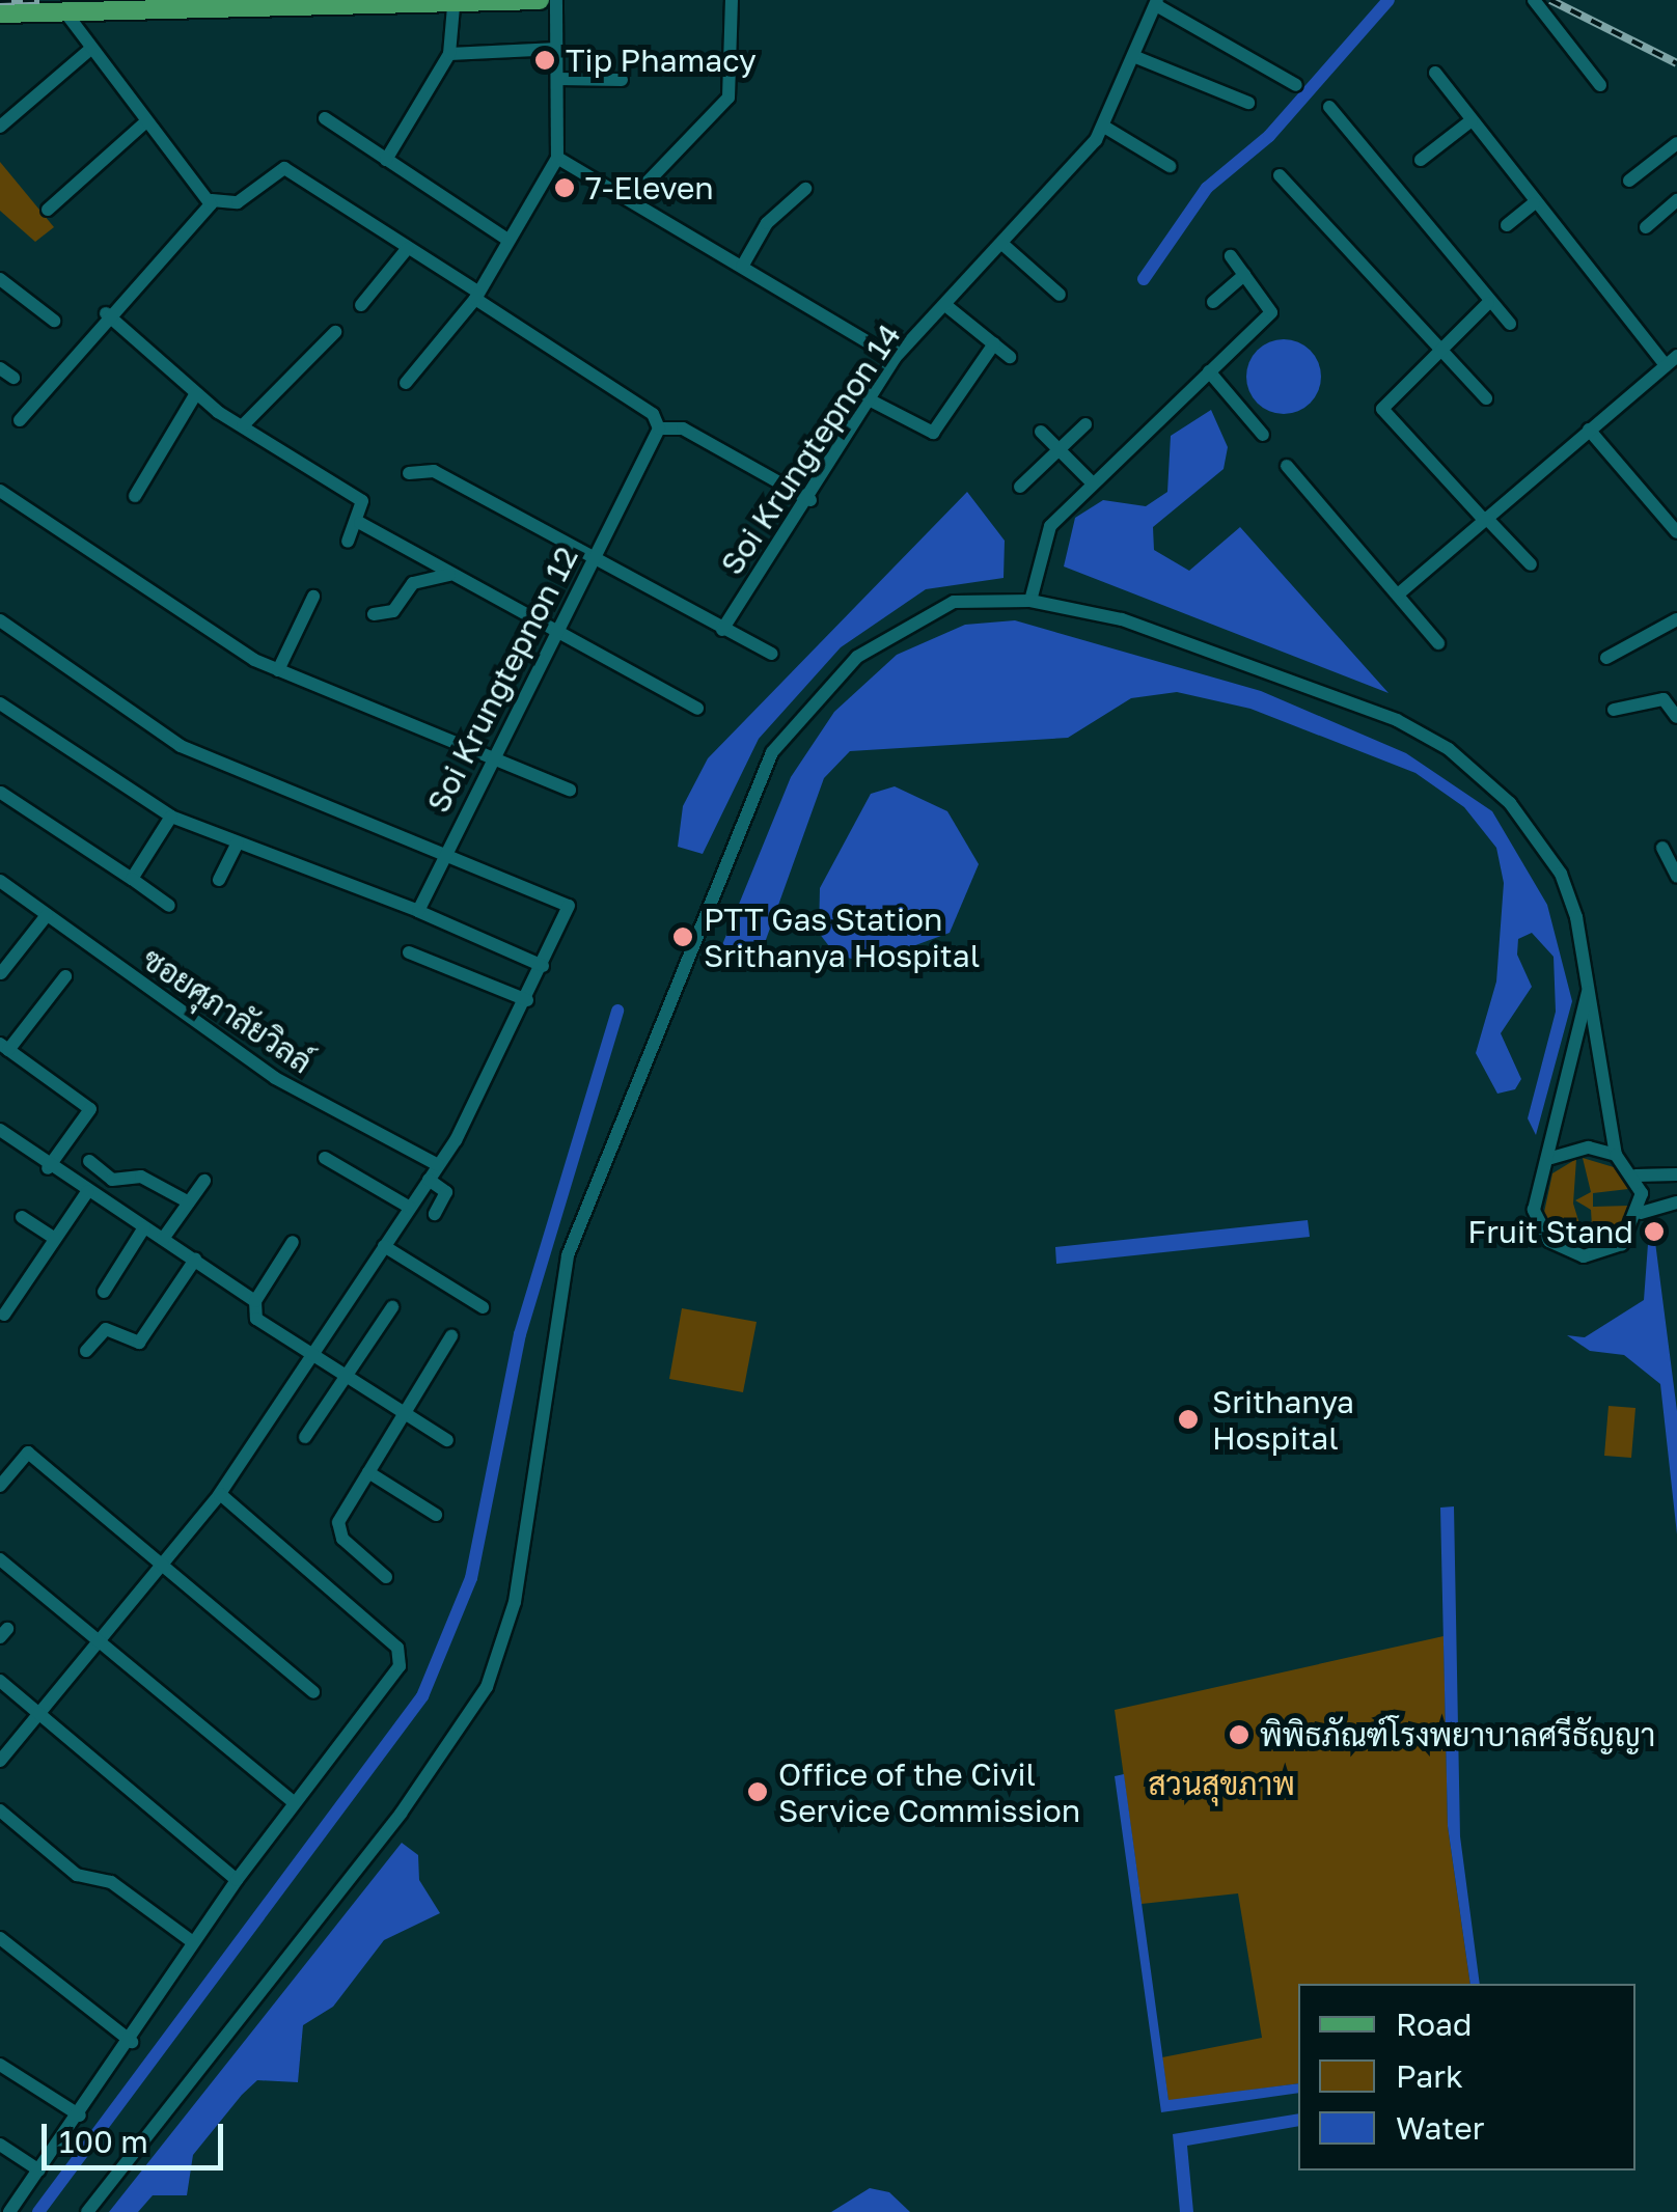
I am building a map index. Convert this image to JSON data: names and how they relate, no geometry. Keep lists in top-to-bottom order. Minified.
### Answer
{"streets":{"street":["Soi Krungtepnon 14","Soi Krungtepnon 12","ซอยศุภาลัยวิลล์"]},"crossings":[["Soi Krungtepnon 12","ซอยศุภาลัยวิลล์"]],"parks":["สวนสุขภาพ"],"places":["Tip Phamacy","7-Eleven","PTT Gas Station Srithanya Hospital","Fruit Stand","Srithanya Hospital","พิพิธภัณฑ์โรงพยาบาลศรีธัญญา","Office of the Civil Service Commission"],"legend":["Road","Park","Water"],"scale_bar":"100 m"}
